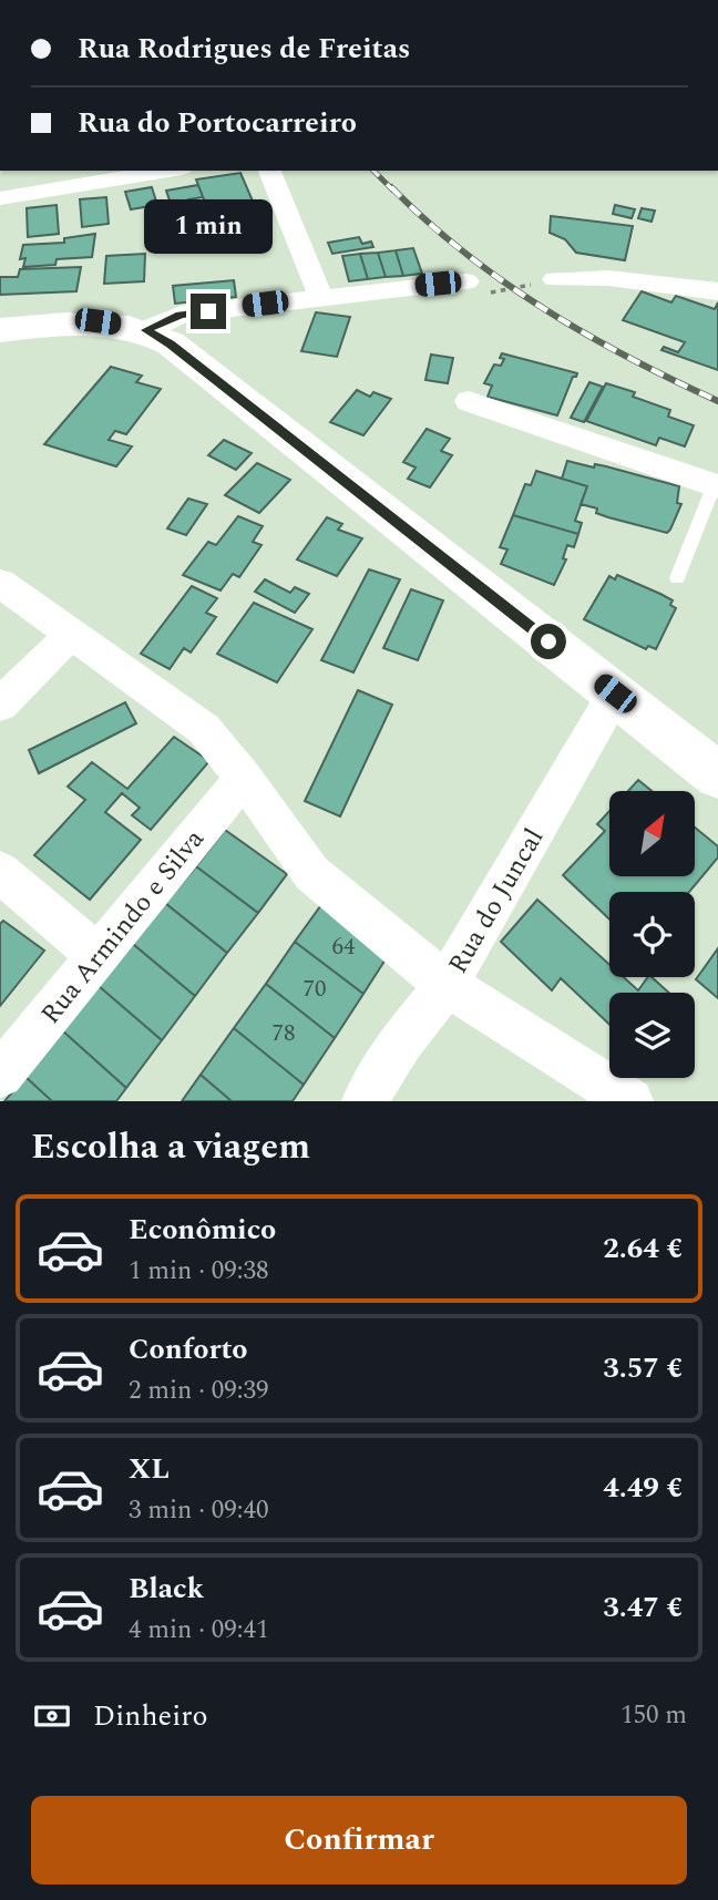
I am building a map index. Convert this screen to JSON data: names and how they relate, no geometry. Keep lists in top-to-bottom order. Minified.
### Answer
{"streets":{"street":["Rua do Juncal","Rua Armindo e Silva"]},"house_numbers":["64","70","78"],"north":"top right","page":{"banner":["Rua Rodrigues de Freitas","Rua do Portocarreiro"],"bubble":"1 min","heading":"Escolha a viagem","list":[{"name":"Econômico","note":"1 min · 09:38","value":"2.64 €"},{"name":"Conforto","note":"2 min · 09:39","value":"3.57 €"},{"name":"XL","note":"3 min · 09:40","value":"4.49 €"},{"name":"Black","note":"4 min · 09:41","value":"3.47 €"}],"pay":["Dinheiro","150 m"],"buttons":"Confirmar"}}
